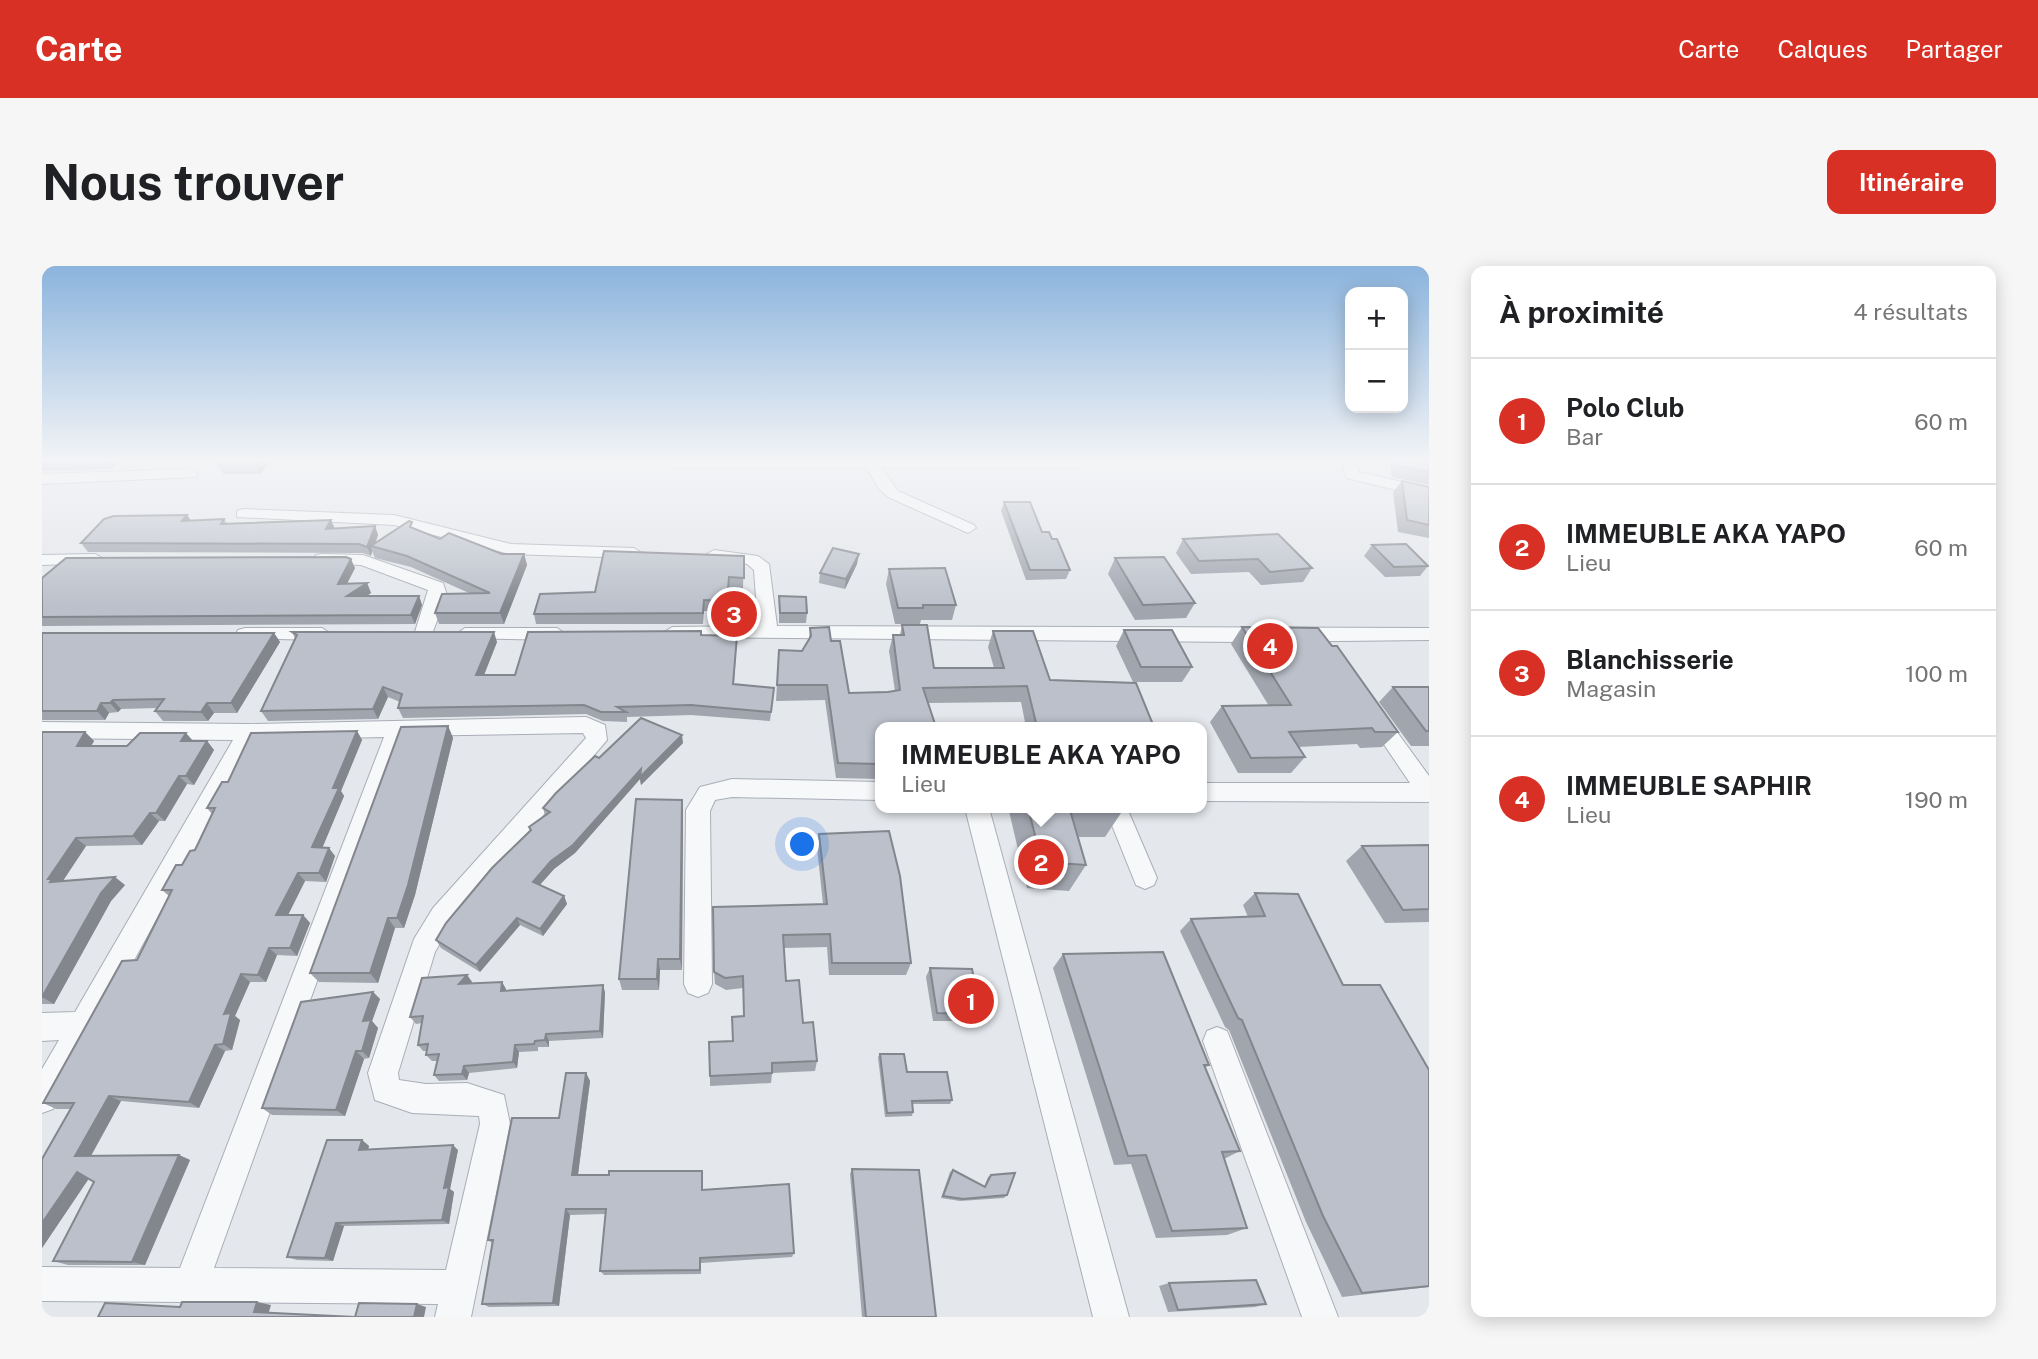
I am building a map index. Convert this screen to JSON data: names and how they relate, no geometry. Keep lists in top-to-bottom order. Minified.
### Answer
{"page":{"header":"Carte","nav":["Carte","Calques","Partager"],"buttons":"Itinéraire","title":"Nous trouver","heading":["À proximité","4 résultats"],"map_buttons":["+","−"],"list":[{"mark":"1","name":"Polo Club","note":"Bar","value":"60 m"},{"mark":"2","name":"IMMEUBLE AKA YAPO","note":"Lieu","value":"60 m"},{"mark":"3","name":"Blanchisserie","note":"Magasin","value":"100 m"},{"mark":"4","name":"IMMEUBLE SAPHIR","note":"Lieu","value":"190 m"}],"pins":["3","4","2","1"],"popup":["IMMEUBLE AKA YAPO","Lieu"]}}
